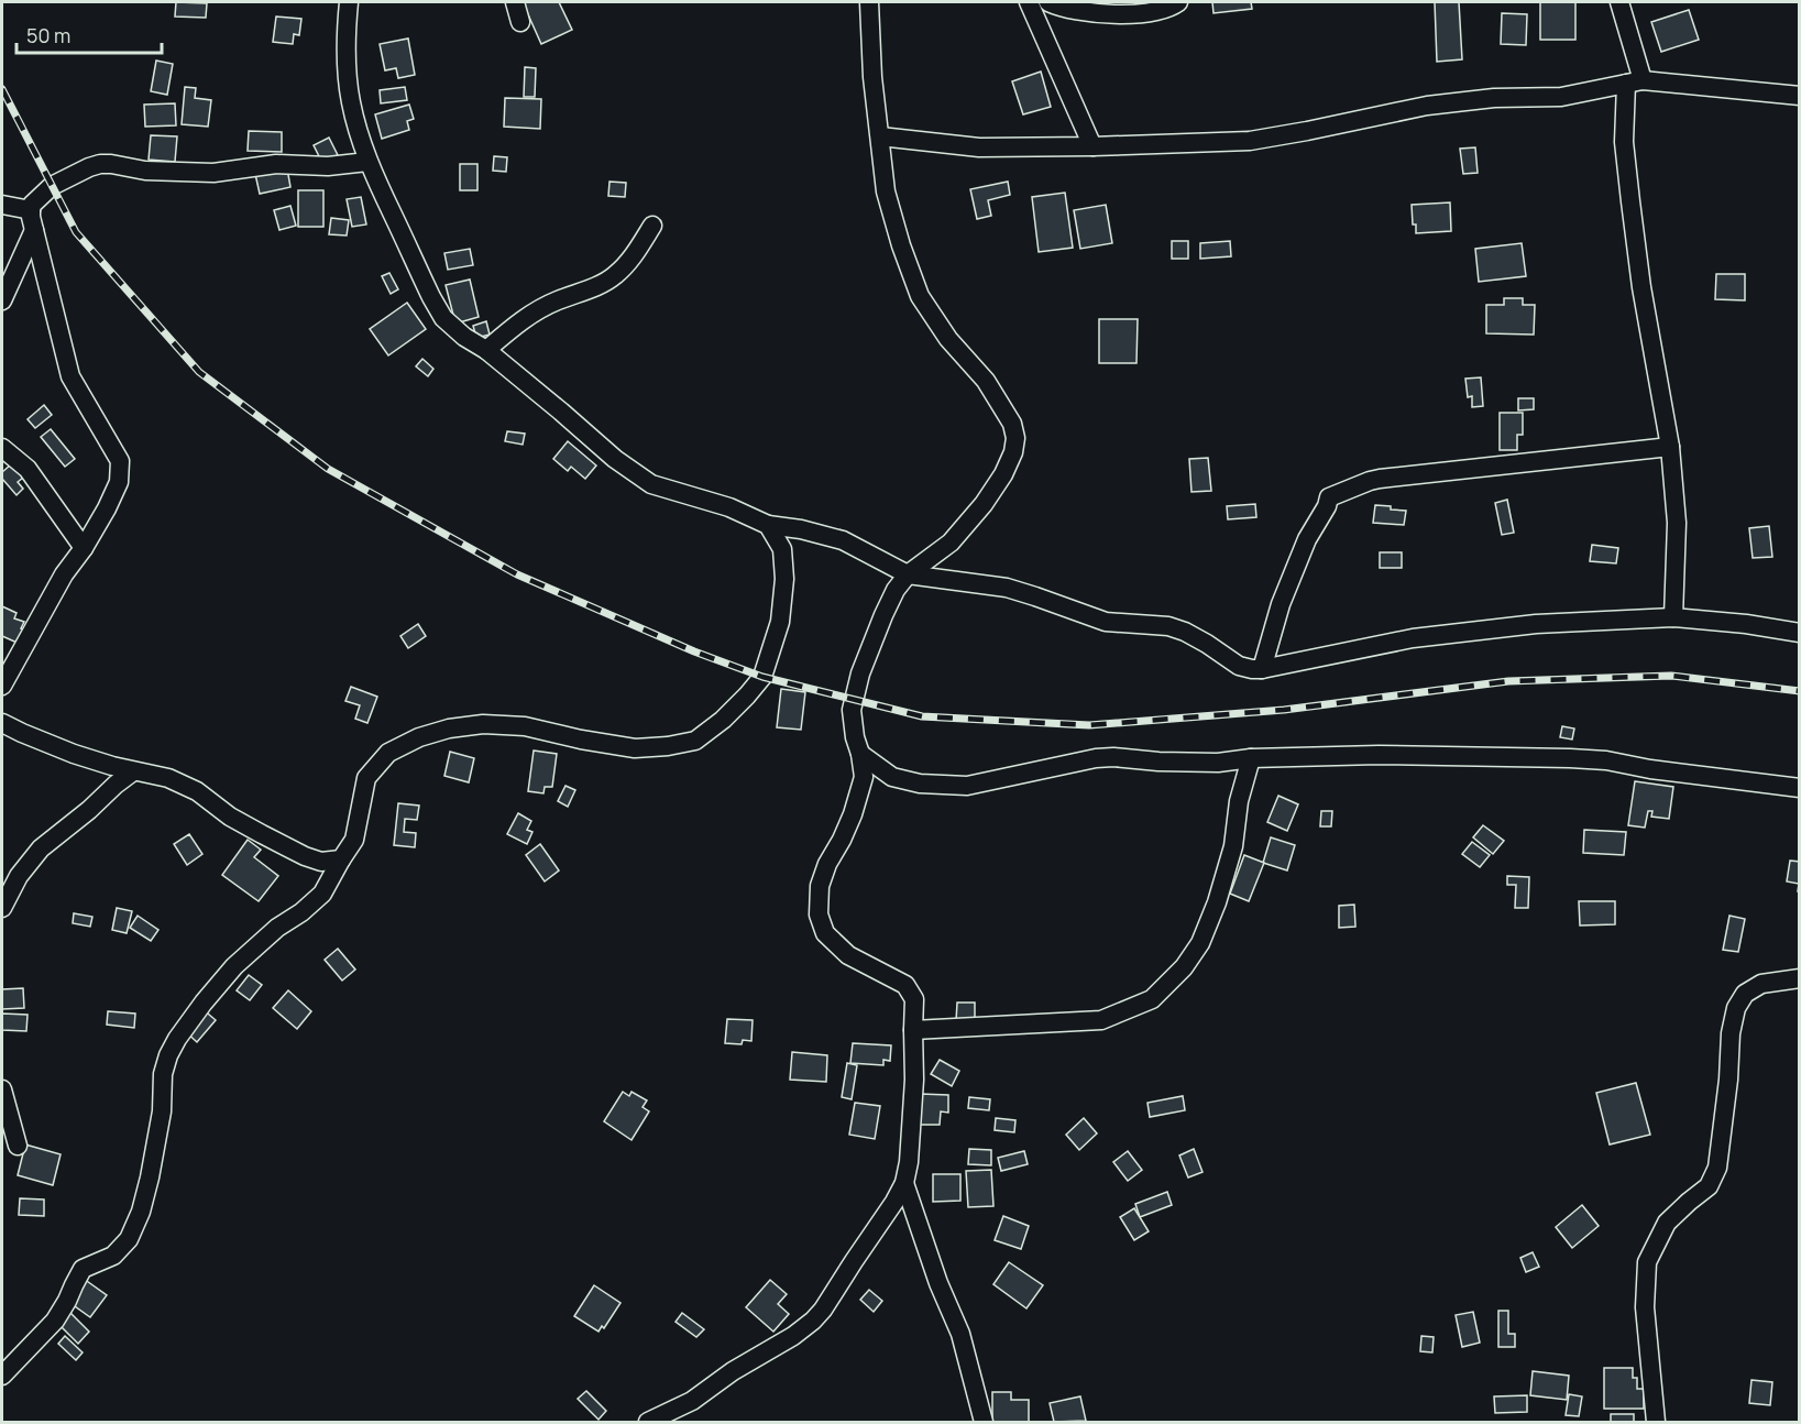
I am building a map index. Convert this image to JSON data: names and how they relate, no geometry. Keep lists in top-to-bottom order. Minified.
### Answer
{"scale_bar":"50 m"}
